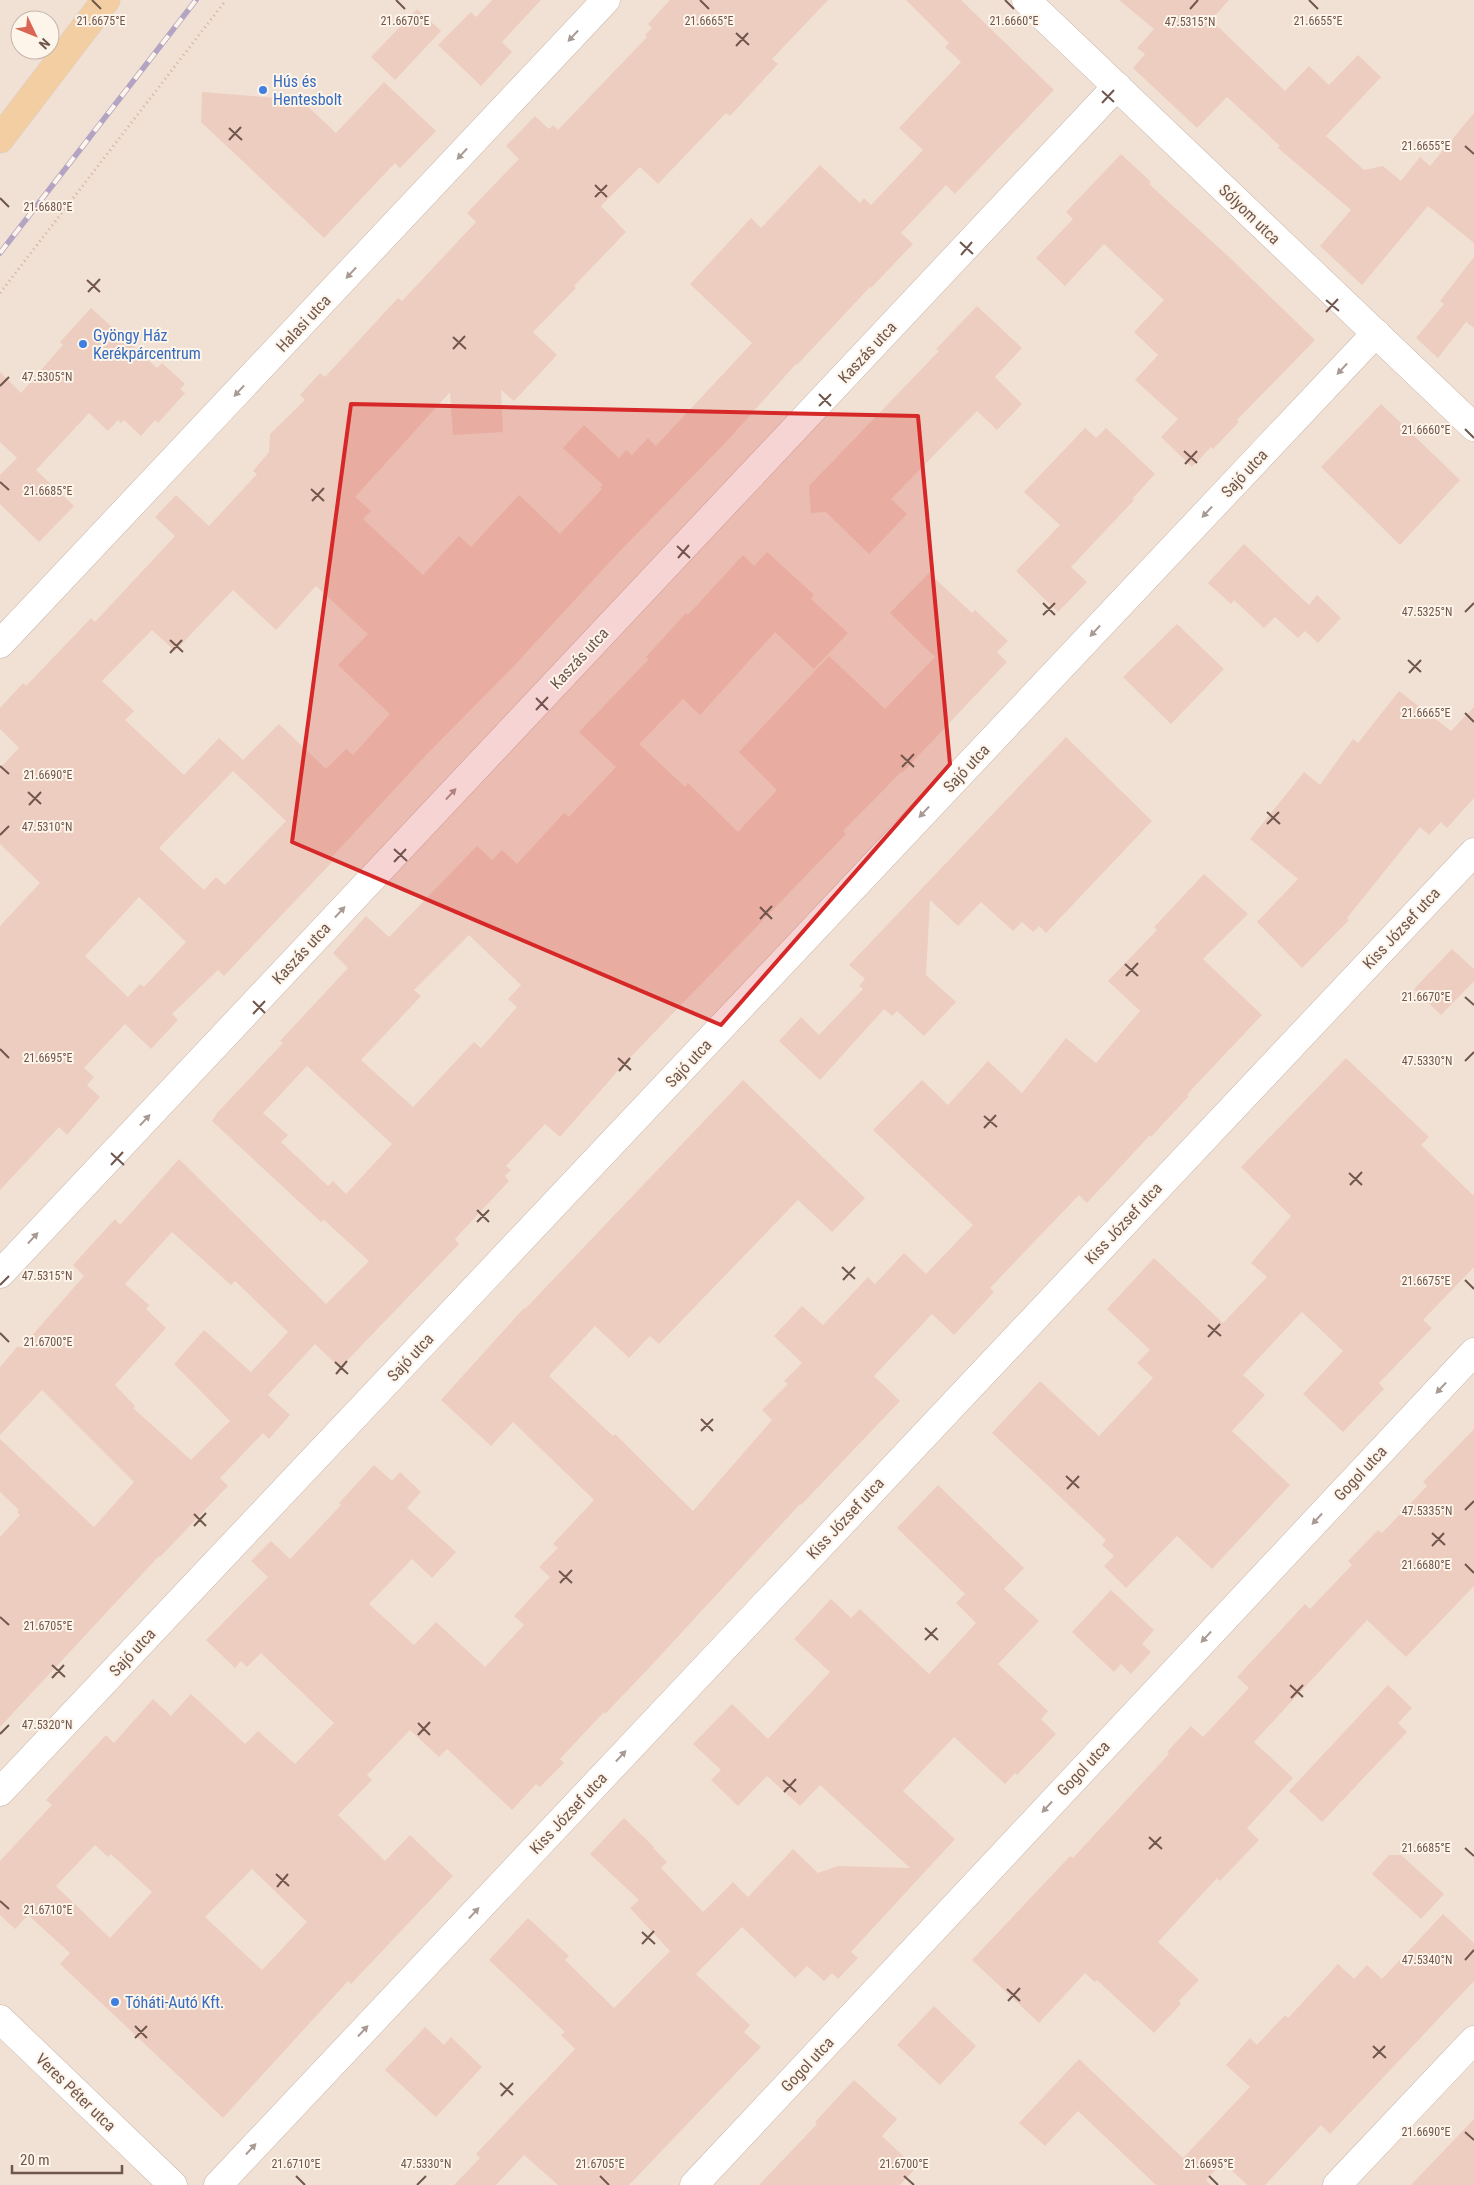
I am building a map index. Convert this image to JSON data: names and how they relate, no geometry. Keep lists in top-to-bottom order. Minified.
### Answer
{"streets":{"street":["Sólyom utca","Halasi utca","Kaszás utca","Sajó utca","Kiss József utca","Gogol utca","Veres Péter utca"]},"crossings":[["Sólyom utca","Kaszás utca"],["Sólyom utca","Sajó utca"]],"one_way":["Halasi utca","Kaszás utca","Sajó utca","Kiss József utca","Gogol utca"],"places":["Hús és Hentesbolt","Gyöngy Ház Kerékpárcentrum","Tóháti-Autó Kft."],"scale_bar":"20 m","north":"bottom right","coordinates":["21.6655°E","21.6675°E","21.6670°E","21.6665°E","21.6660°E","47.5315°N","21.6680°E","47.5305°N","21.6685°E","47.5325°N","21.6690°E","47.5310°N","21.6695°E","47.5330°N","21.6700°E","47.5335°N","21.6705°E","47.5320°N","21.6710°E","47.5340°N"]}
